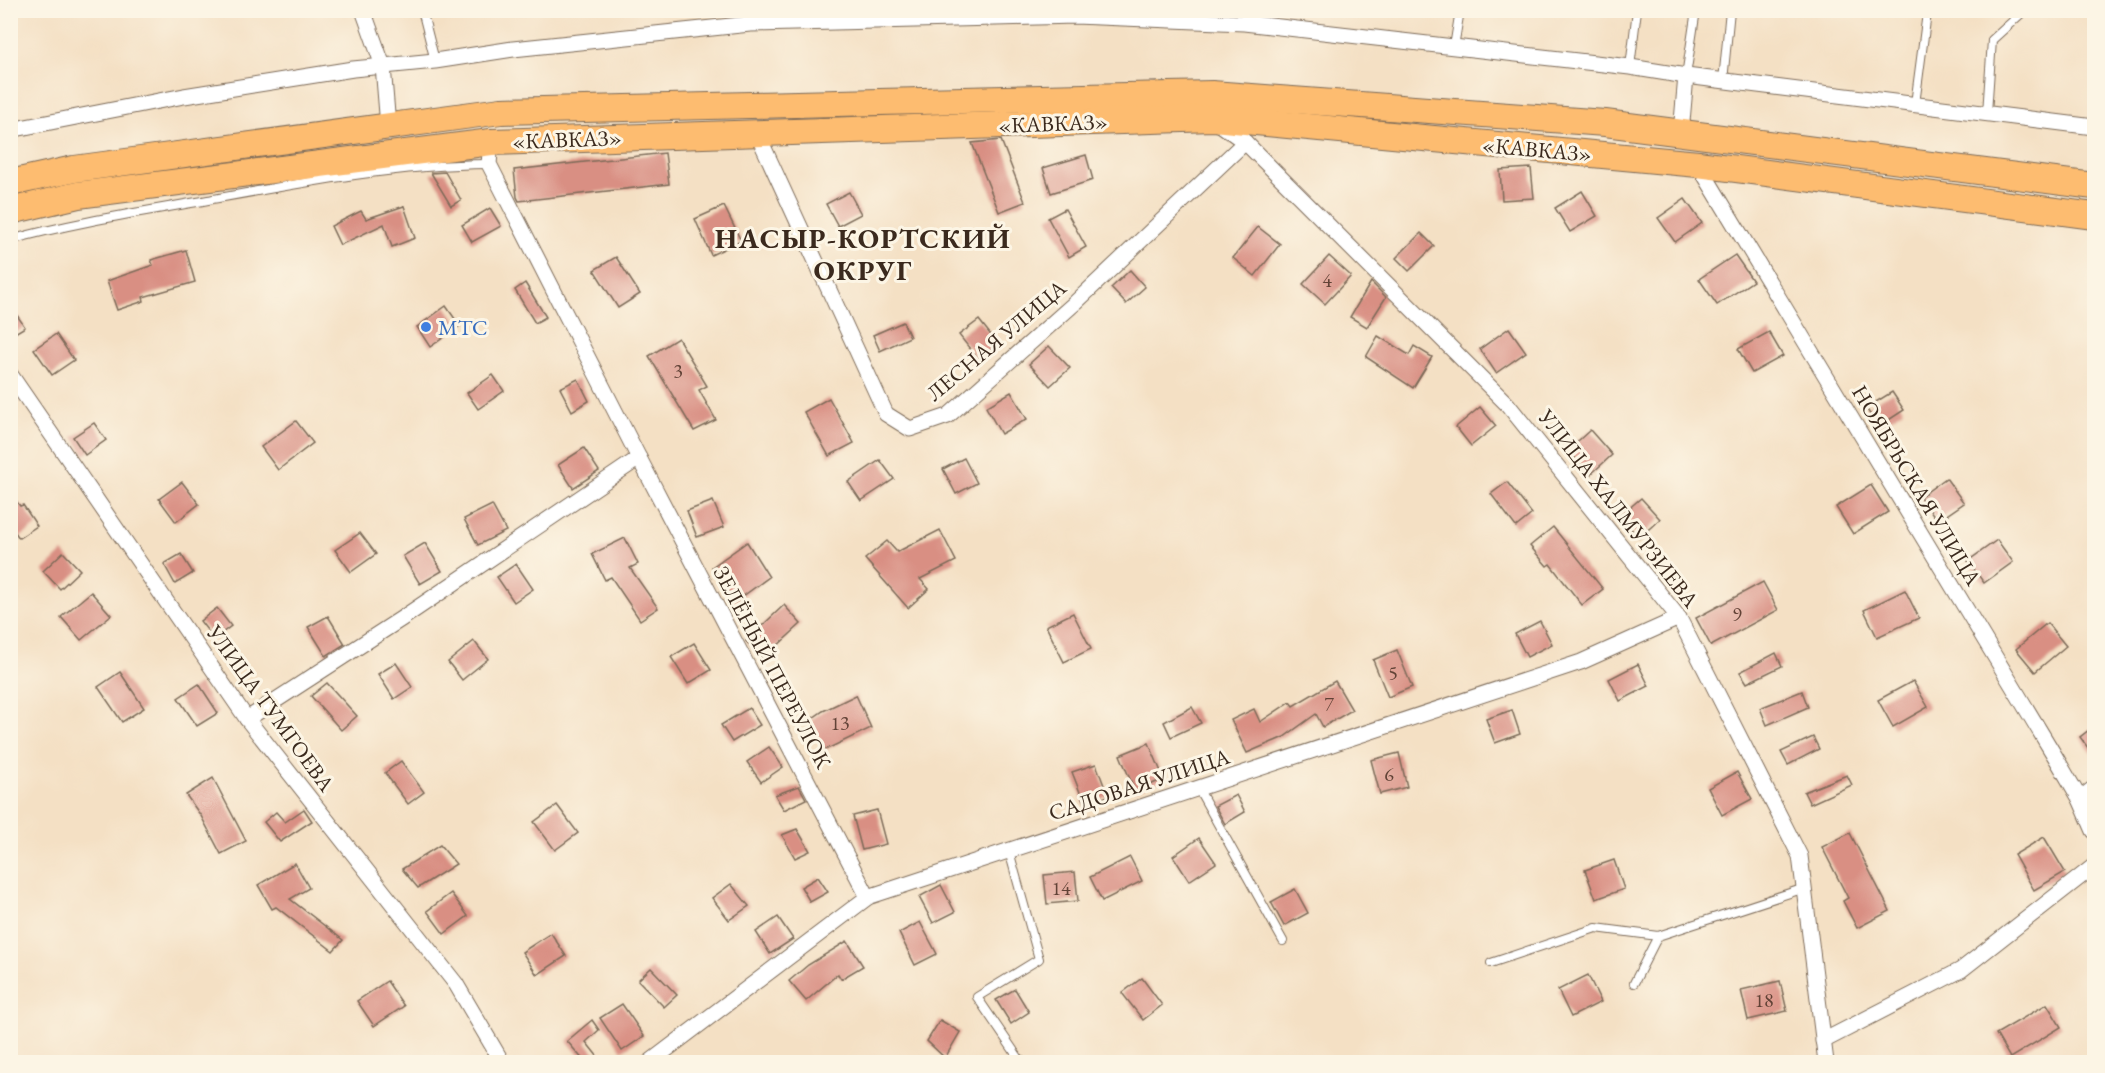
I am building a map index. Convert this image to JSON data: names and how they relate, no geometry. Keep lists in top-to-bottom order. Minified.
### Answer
{"streets":{"highway":["«КАВКАЗ»"],"street":["ЛЕСНАЯ УЛИЦА","НОЯБРЬСКАЯ УЛИЦА","УЛИЦА ХАЛМУРЗИЕВА","ЗЕЛЁНЫЙ ПЕРЕУЛОК","УЛИЦА ТУМГОЕВА","САДОВАЯ УЛИЦА"]},"crossings":[["«КАВКАЗ»","ЛЕСНАЯ УЛИЦА"],["«КАВКАЗ»","НОЯБРЬСКАЯ УЛИЦА"],["«КАВКАЗ»","УЛИЦА ХАЛМУРЗИЕВА"],["«КАВКАЗ»","ЗЕЛЁНЫЙ ПЕРЕУЛОК"],["ЛЕСНАЯ УЛИЦА","УЛИЦА ХАЛМУРЗИЕВА"],["УЛИЦА ХАЛМУРЗИЕВА","САДОВАЯ УЛИЦА"],["ЗЕЛЁНЫЙ ПЕРЕУЛОК","САДОВАЯ УЛИЦА"]],"districts":["НАСЫР-КОРТСКИЙ ОКРУГ"],"places":["МТС"],"house_numbers":["4","3","9","5","7","13","6","14","18"]}
